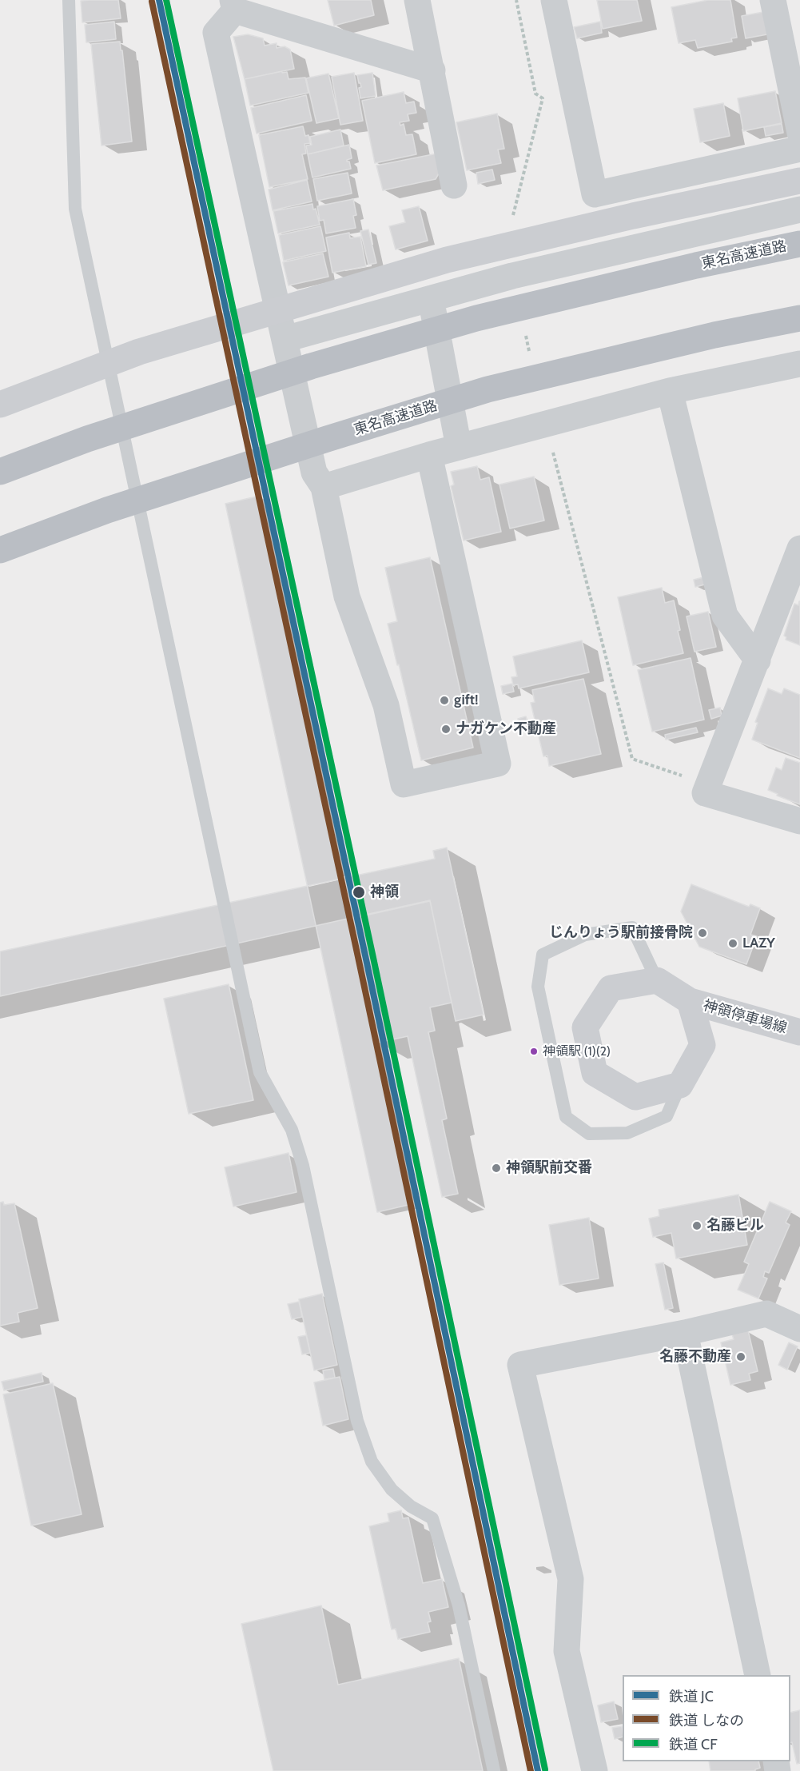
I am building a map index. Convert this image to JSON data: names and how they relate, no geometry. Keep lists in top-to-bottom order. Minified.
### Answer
{"streets":{"highway":["東名高速道路"],"street":["神領停車場線"]},"places":["gift!","ナガケン不動産","神領","じんりょう駅前接骨院","LAZY","神領駅 (1)(2)","神領駅前交番","名藤ビル","名藤不動産"],"lines":["rail line JC","rail line CF","rail line しなの"],"legend":["鉄道 JC","鉄道 しなの","鉄道 CF"]}
